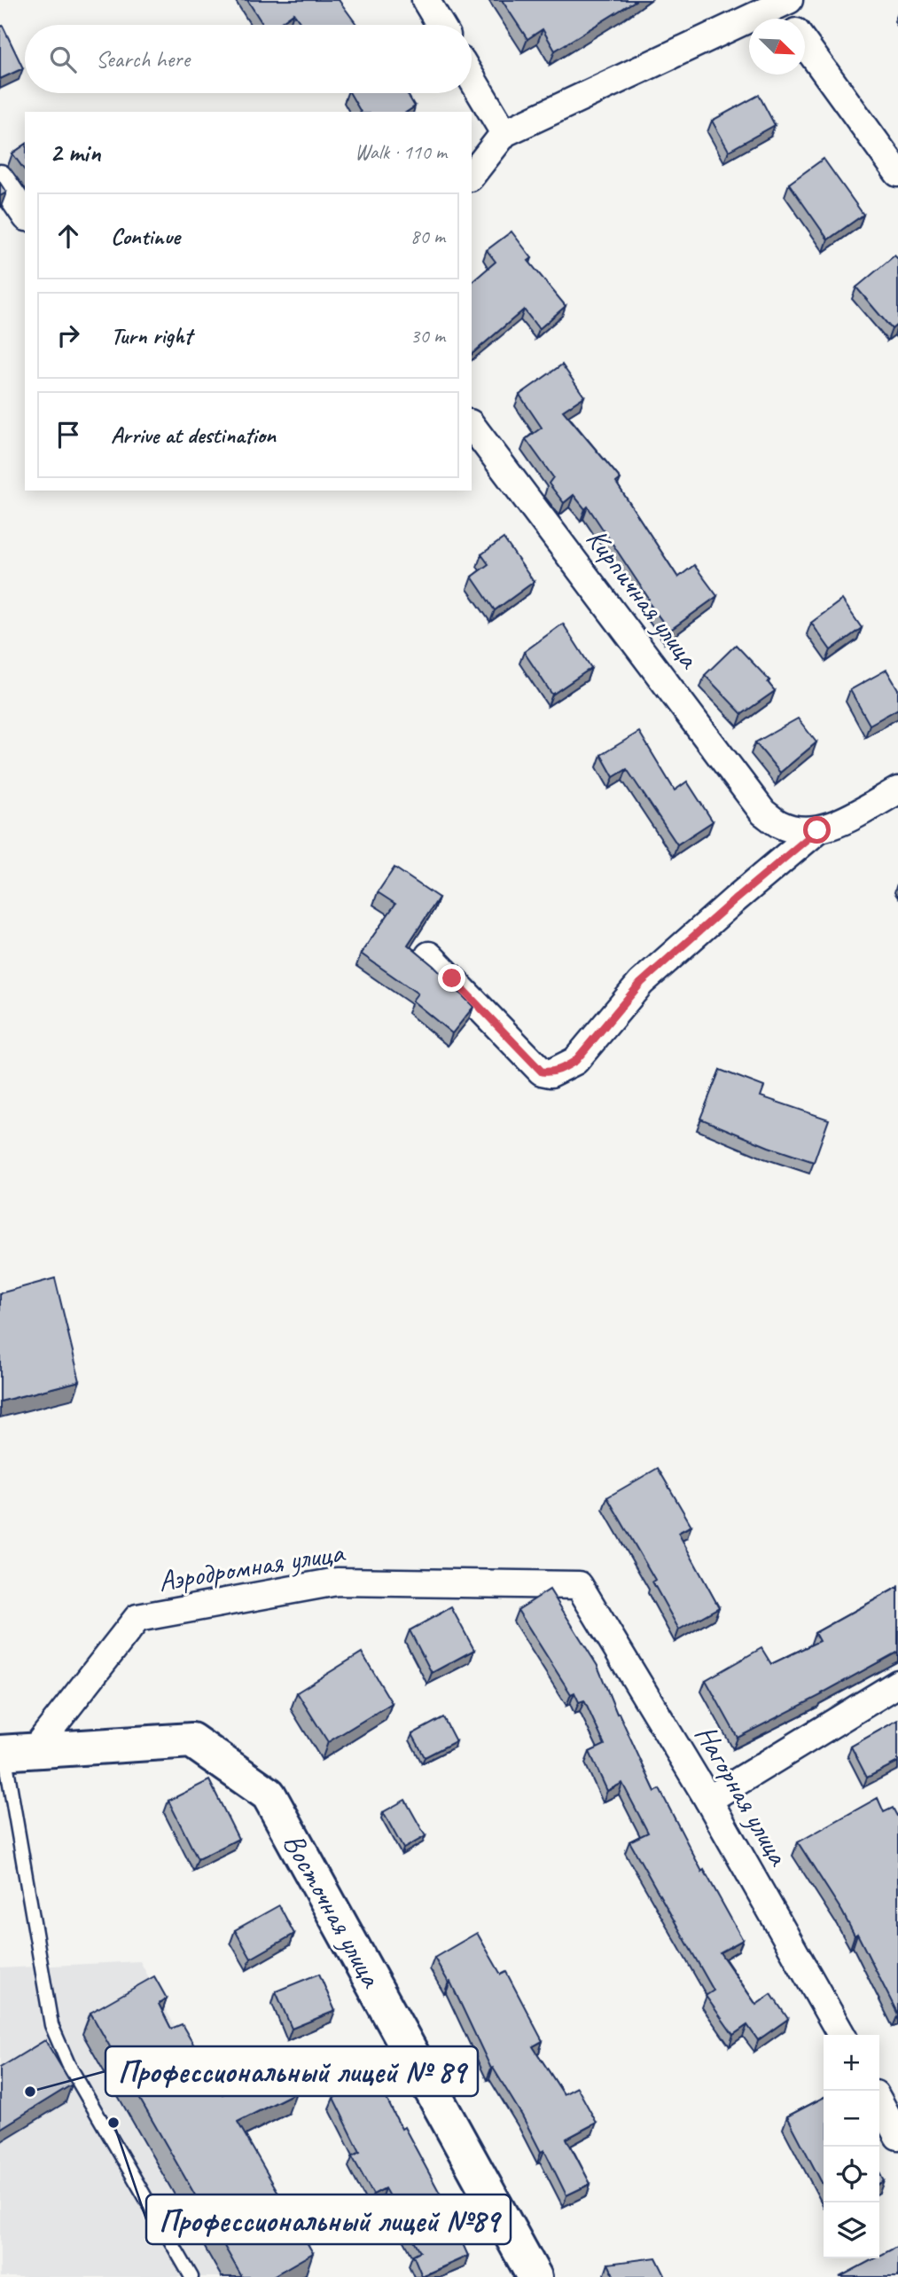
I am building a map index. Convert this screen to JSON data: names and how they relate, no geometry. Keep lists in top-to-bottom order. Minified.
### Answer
{"streets":{"street":["Кирпичная улица","Аэродромная улица","Нагорная улица","Восточная улица"]},"crossings":[["Аэродромная улица","Нагорная улица"],["Аэродромная улица","Восточная улица"]],"places":["Профессиональный лицей № 89","Профессиональный лицей №89"],"north":"bottom right","page":{"search":"Search here","heading":["2 min","Walk · 110 m"],"list":[["Continue","80 m"],["Turn right","30 m"],"Arrive at destination"],"map_buttons":["+","−"]}}
